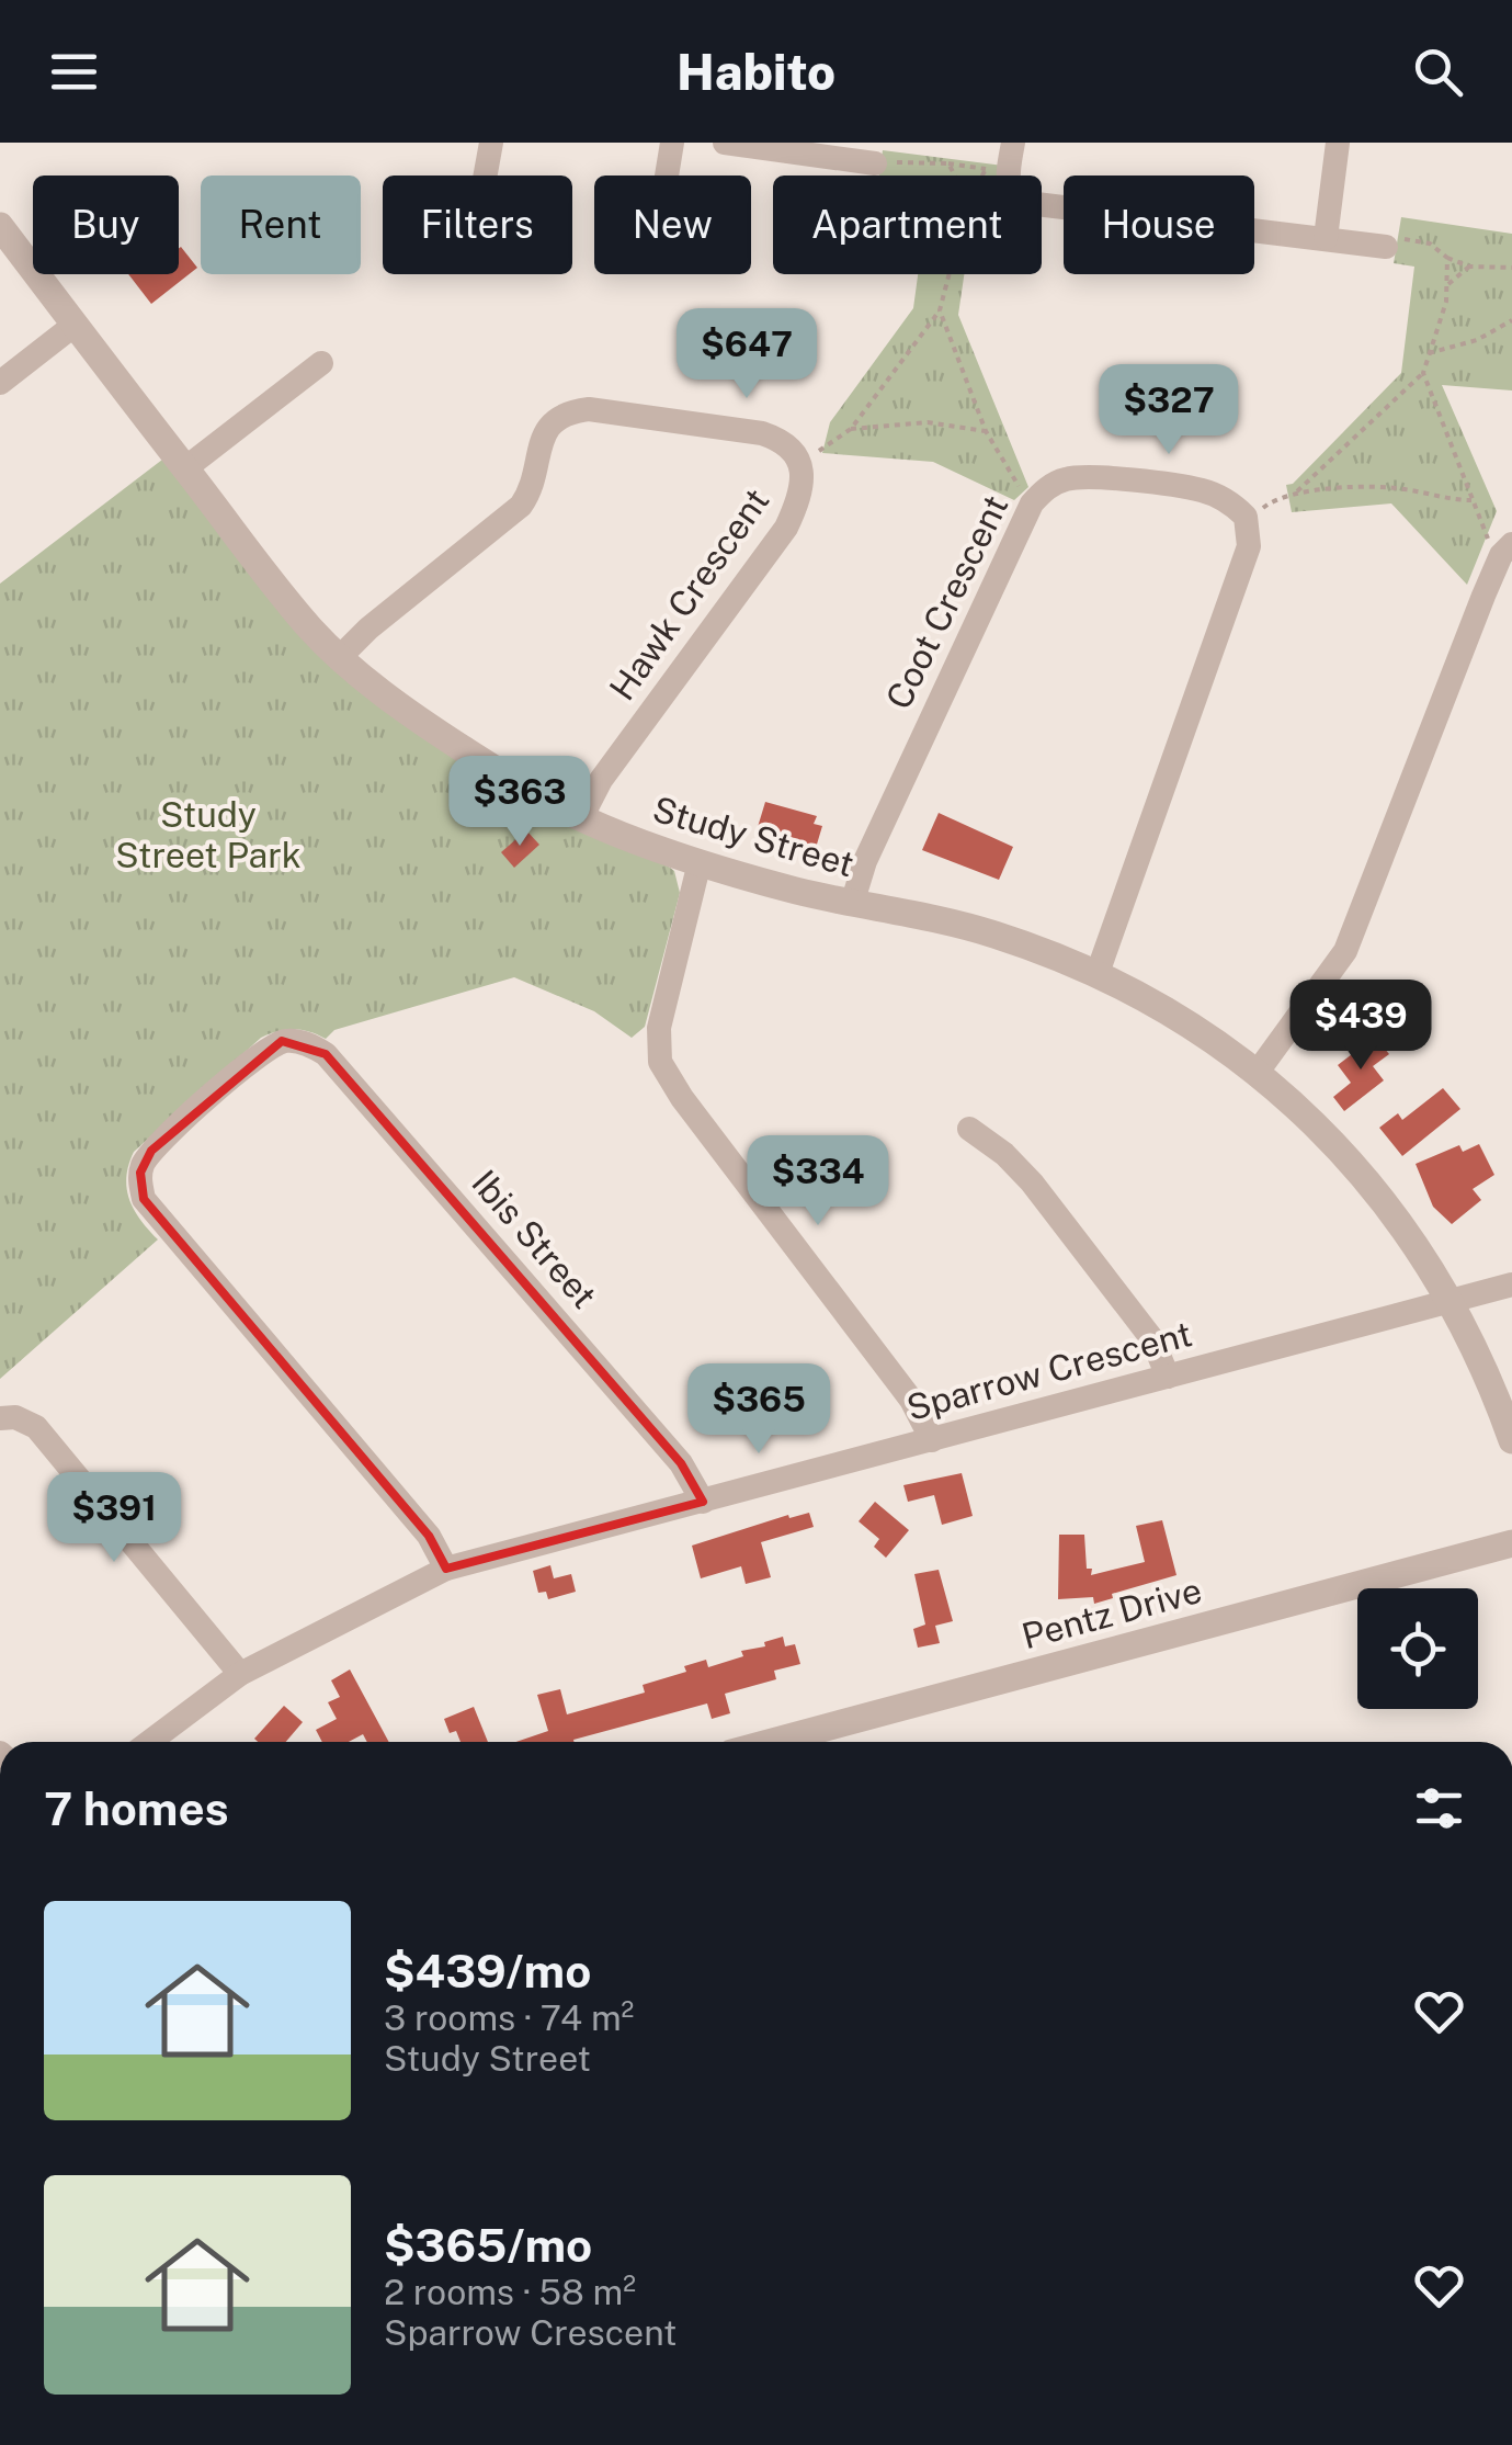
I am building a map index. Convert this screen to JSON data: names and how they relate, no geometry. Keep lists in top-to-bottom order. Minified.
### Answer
{"streets":{"street":["Hawk Crescent","Coot Crescent","Study Street","Ibis Street","Sparrow Crescent","Pentz Drive"]},"crossings":[["Hawk Crescent","Study Street"],["Coot Crescent","Study Street"],["Study Street","Sparrow Crescent"],["Ibis Street","Sparrow Crescent"]],"parks":["Study Street Park"],"page":{"header":"Habito","chip":["Buy","Rent","Filters","New","Apartment","House"],"price":["$647","$327","$363","$439","$334","$365","$391"],"heading":"7 homes","list":[{"name":"$439/mo","note":"3 rooms · 74 m² · Study Street"},{"name":"$365/mo","note":"2 rooms · 58 m² · Sparrow Crescent"}]}}
